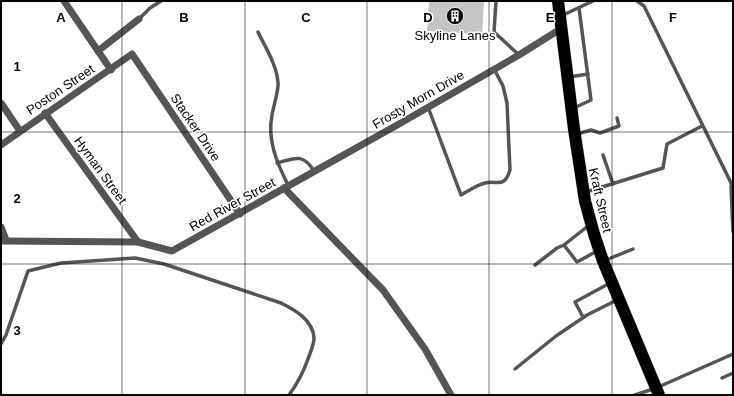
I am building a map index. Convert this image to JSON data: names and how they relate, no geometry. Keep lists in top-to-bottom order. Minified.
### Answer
{"streets":{"highway":["Kraft Street"],"street":["Poston Street","Frosty Morn Drive","Stacker Drive","Hyman Street","Red River Street"]},"crossings":[["Poston Street","Stacker Drive"],["Poston Street","Hyman Street"],["Frosty Morn Drive","Kraft Street"],["Frosty Morn Drive","Red River Street"],["Stacker Drive","Red River Street"],["Hyman Street","Red River Street"]],"places":{"building":["Skyline Lanes"]},"grid":{"columns":["A","B","C","D","E","F"],"rows":["1","2","3"]}}
